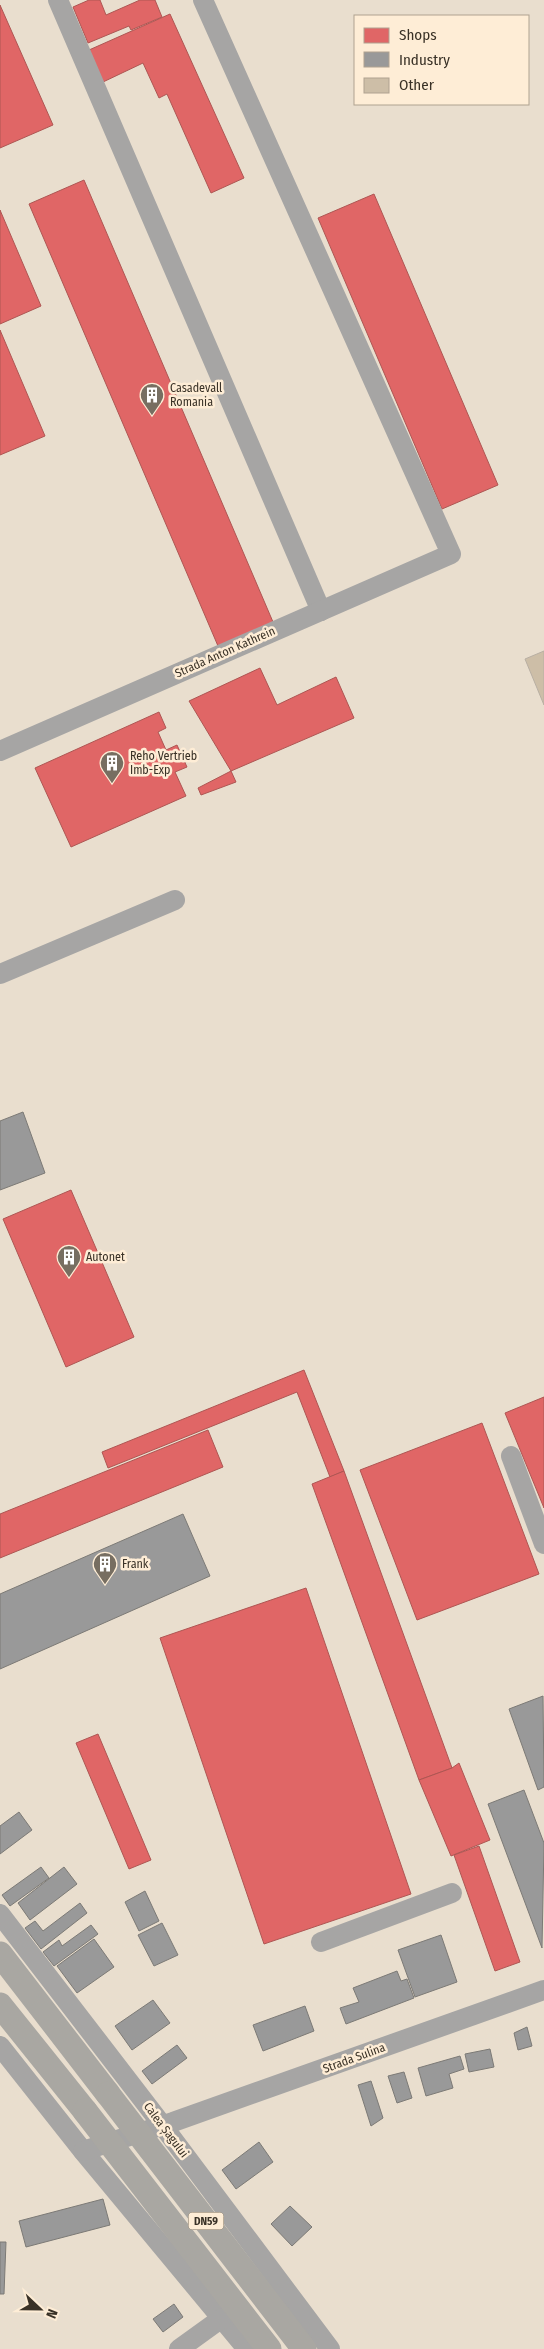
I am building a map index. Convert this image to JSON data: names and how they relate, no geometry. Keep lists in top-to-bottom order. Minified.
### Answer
{"streets":{"main road":["Calea Șagului","DN59"],"street":["Strada Anton Kathrein","Strada Sulina"]},"crossings":[["Strada Sulina","Calea Șagului"]],"places":{"building":["Casadevall Romania","Reho Vertrieb Imb-Exp","Autonet","Frank"]},"legend":["Shops","Industry","Other"],"north":"right"}
